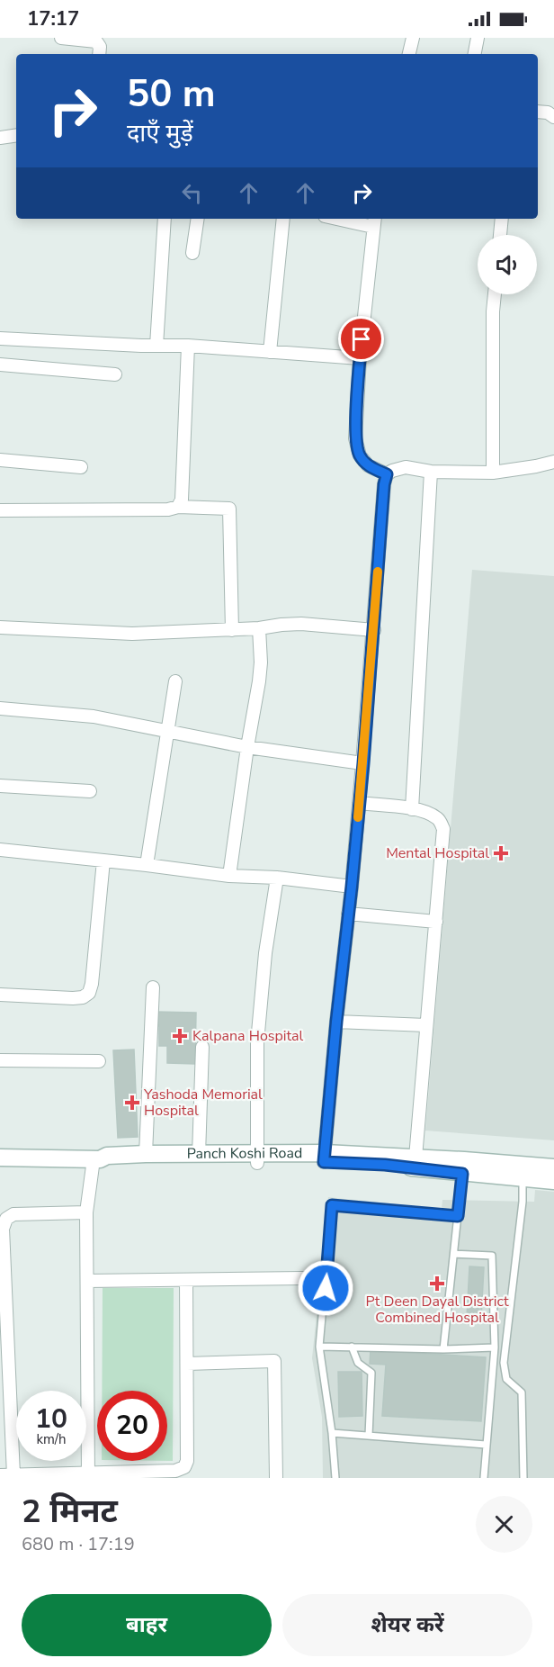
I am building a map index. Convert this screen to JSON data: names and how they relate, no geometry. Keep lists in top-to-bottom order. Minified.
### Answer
{"streets":{"street":["Panch Koshi Road"]},"places":{"health":["Mental Hospital","Kalpana Hospital","Yashoda Memorial Hospital","Pt Deen Dayal District Combined Hospital"]},"page":{"status":"17:17","turn":["50 m","दाएँ मुड़ें"],"speed":"10 km/h","limit":"20","heading":["2 मिनट","680 m · 17:19"],"buttons":["बाहर","शेयर करें"]}}
